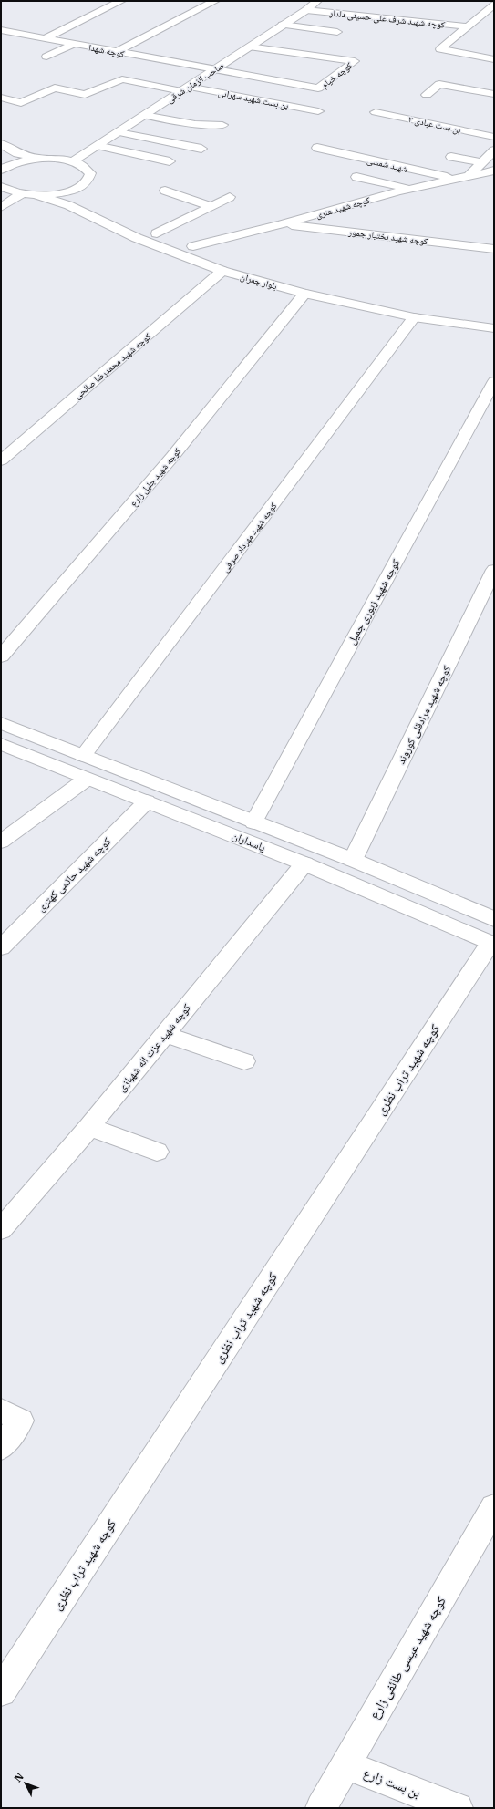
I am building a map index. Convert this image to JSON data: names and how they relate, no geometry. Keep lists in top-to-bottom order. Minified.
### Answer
{"streets":{"street":["کوچه شهید شرف علی حسینی دلدار","کوچه شهدا","کوچه خیام","صاحب الزمان شرقی","بن بست شهید سهرابی","بن بست عبادی ۲","شهید شمسی","کوچه شهید هنری","کوچه شهید بختیار جمور","بلوار چمران","کوچه شهید محمدرضا صالحی","کوچه شهید جلیل زارع","کوچه شهید مهرداد صوفی","کوچه شهید زیوری جمیل","کوچه شهید مرادقلی کوروند","پاسداران","کوچه شهید حاتمی کهتری","کوچه شهید عزت اله شهبازی","کوچه شهید تراب نظری","کوچه شهید عیسی طائفی زارع","بن بست زارع"]},"crossings":[["کوچه شهید شرف علی حسینی دلدار","صاحب الزمان شرقی"],["کوچه شهدا","کوچه خیام"],["کوچه شهدا","صاحب الزمان شرقی"],["کوچه خیام","صاحب الزمان شرقی"],["صاحب الزمان شرقی","بن بست شهید سهرابی"],["شهید شمسی","کوچه شهید هنری"],["کوچه شهید هنری","کوچه شهید بختیار جمور"],["کوچه شهید هنری","بلوار چمران"],["بلوار چمران","کوچه شهید محمدرضا صالحی"],["بلوار چمران","کوچه شهید جلیل زارع"],["بلوار چمران","کوچه شهید مهرداد صوفی"],["کوچه شهید مهرداد صوفی","پاسداران"],["کوچه شهید زیوری جمیل","پاسداران"],["کوچه شهید مرادقلی کوروند","پاسداران"],["پاسداران","کوچه شهید حاتمی کهتری"],["پاسداران","کوچه شهید عزت اله شهبازی"],["پاسداران","کوچه شهید تراب نظری"],["کوچه شهید عیسی طائفی زارع","بن بست زارع"]],"north":"top left"}
